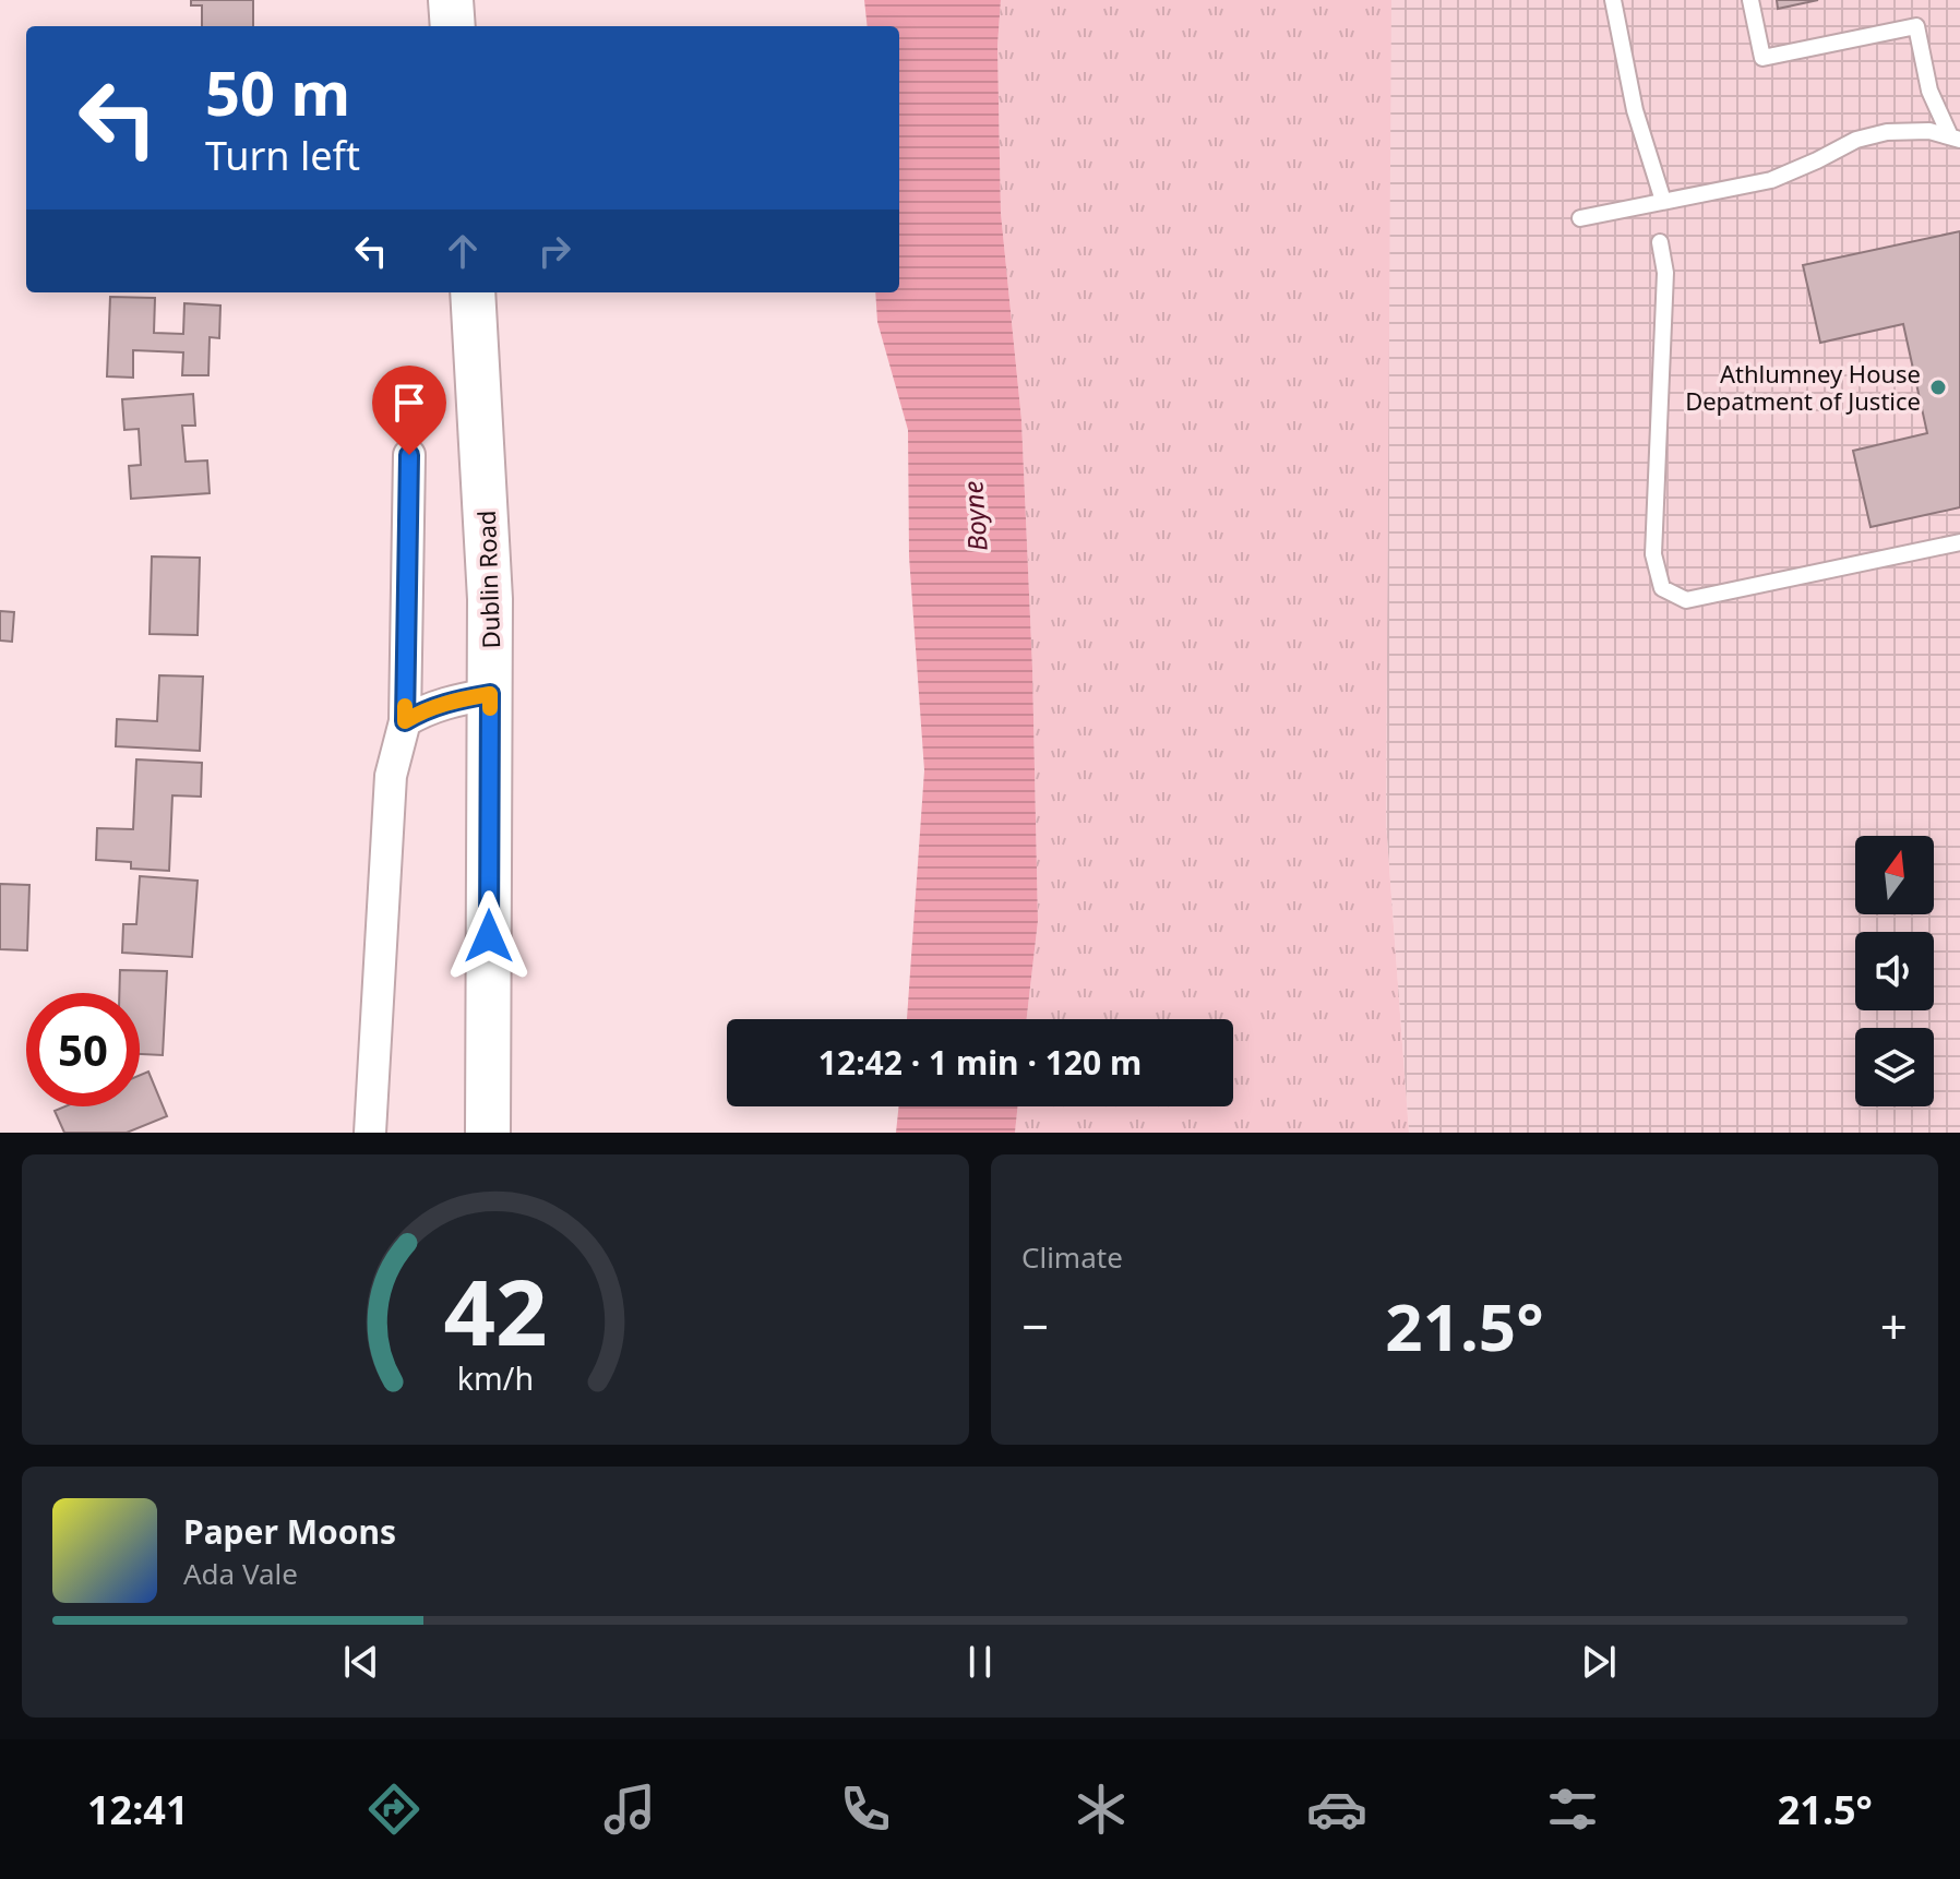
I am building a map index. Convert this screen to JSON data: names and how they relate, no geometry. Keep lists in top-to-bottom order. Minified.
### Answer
{"streets":{"main road":["Dublin Road"]},"water":["Boyne"],"places":["Athlumney House Depatment of Justice"],"north":"top","page":{"turn":["50 m","Turn left"],"limit":"50","trip":"12:42 · 1 min · 120 m","tile":"Climate","heat":["−","21.5°","+"],"song":["Paper Moons","Ada Vale"],"tabs":["12:41","21.5°"],"gauge":["42","km/h"]}}
